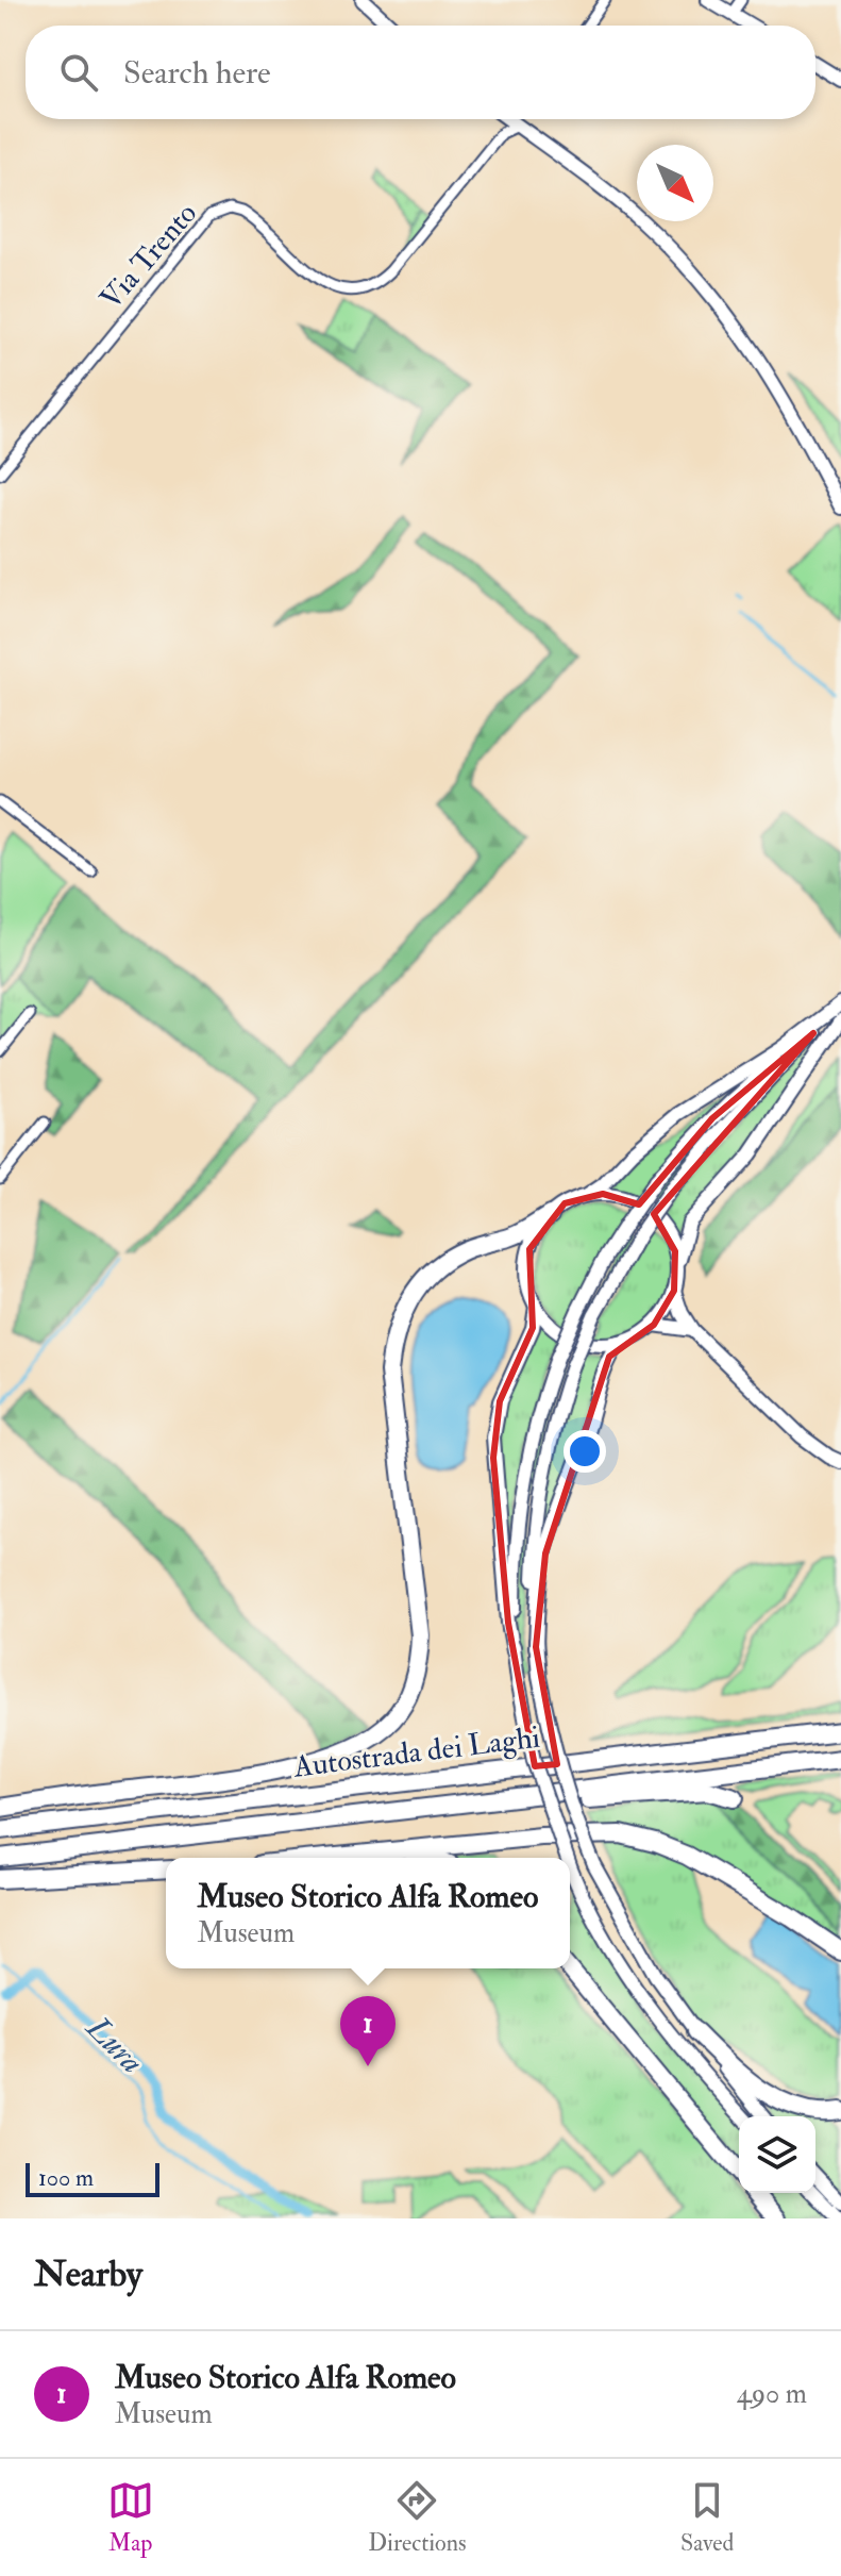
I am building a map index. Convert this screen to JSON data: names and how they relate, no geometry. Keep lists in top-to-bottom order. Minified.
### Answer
{"streets":{"highway":["Autostrada dei Laghi"],"street":["Via Trento"]},"water":["Lura"],"scale_bar":"100 m","north":"bottom right","page":{"search":"Search here","popup":["Museo Storico Alfa Romeo","Museum"],"pins":"1","scale":"100 m","heading":"Nearby","list":[{"mark":"1","name":"Museo Storico Alfa Romeo","note":"Museum","value":"490 m"}],"nav":["Map","Directions","Saved"]}}
